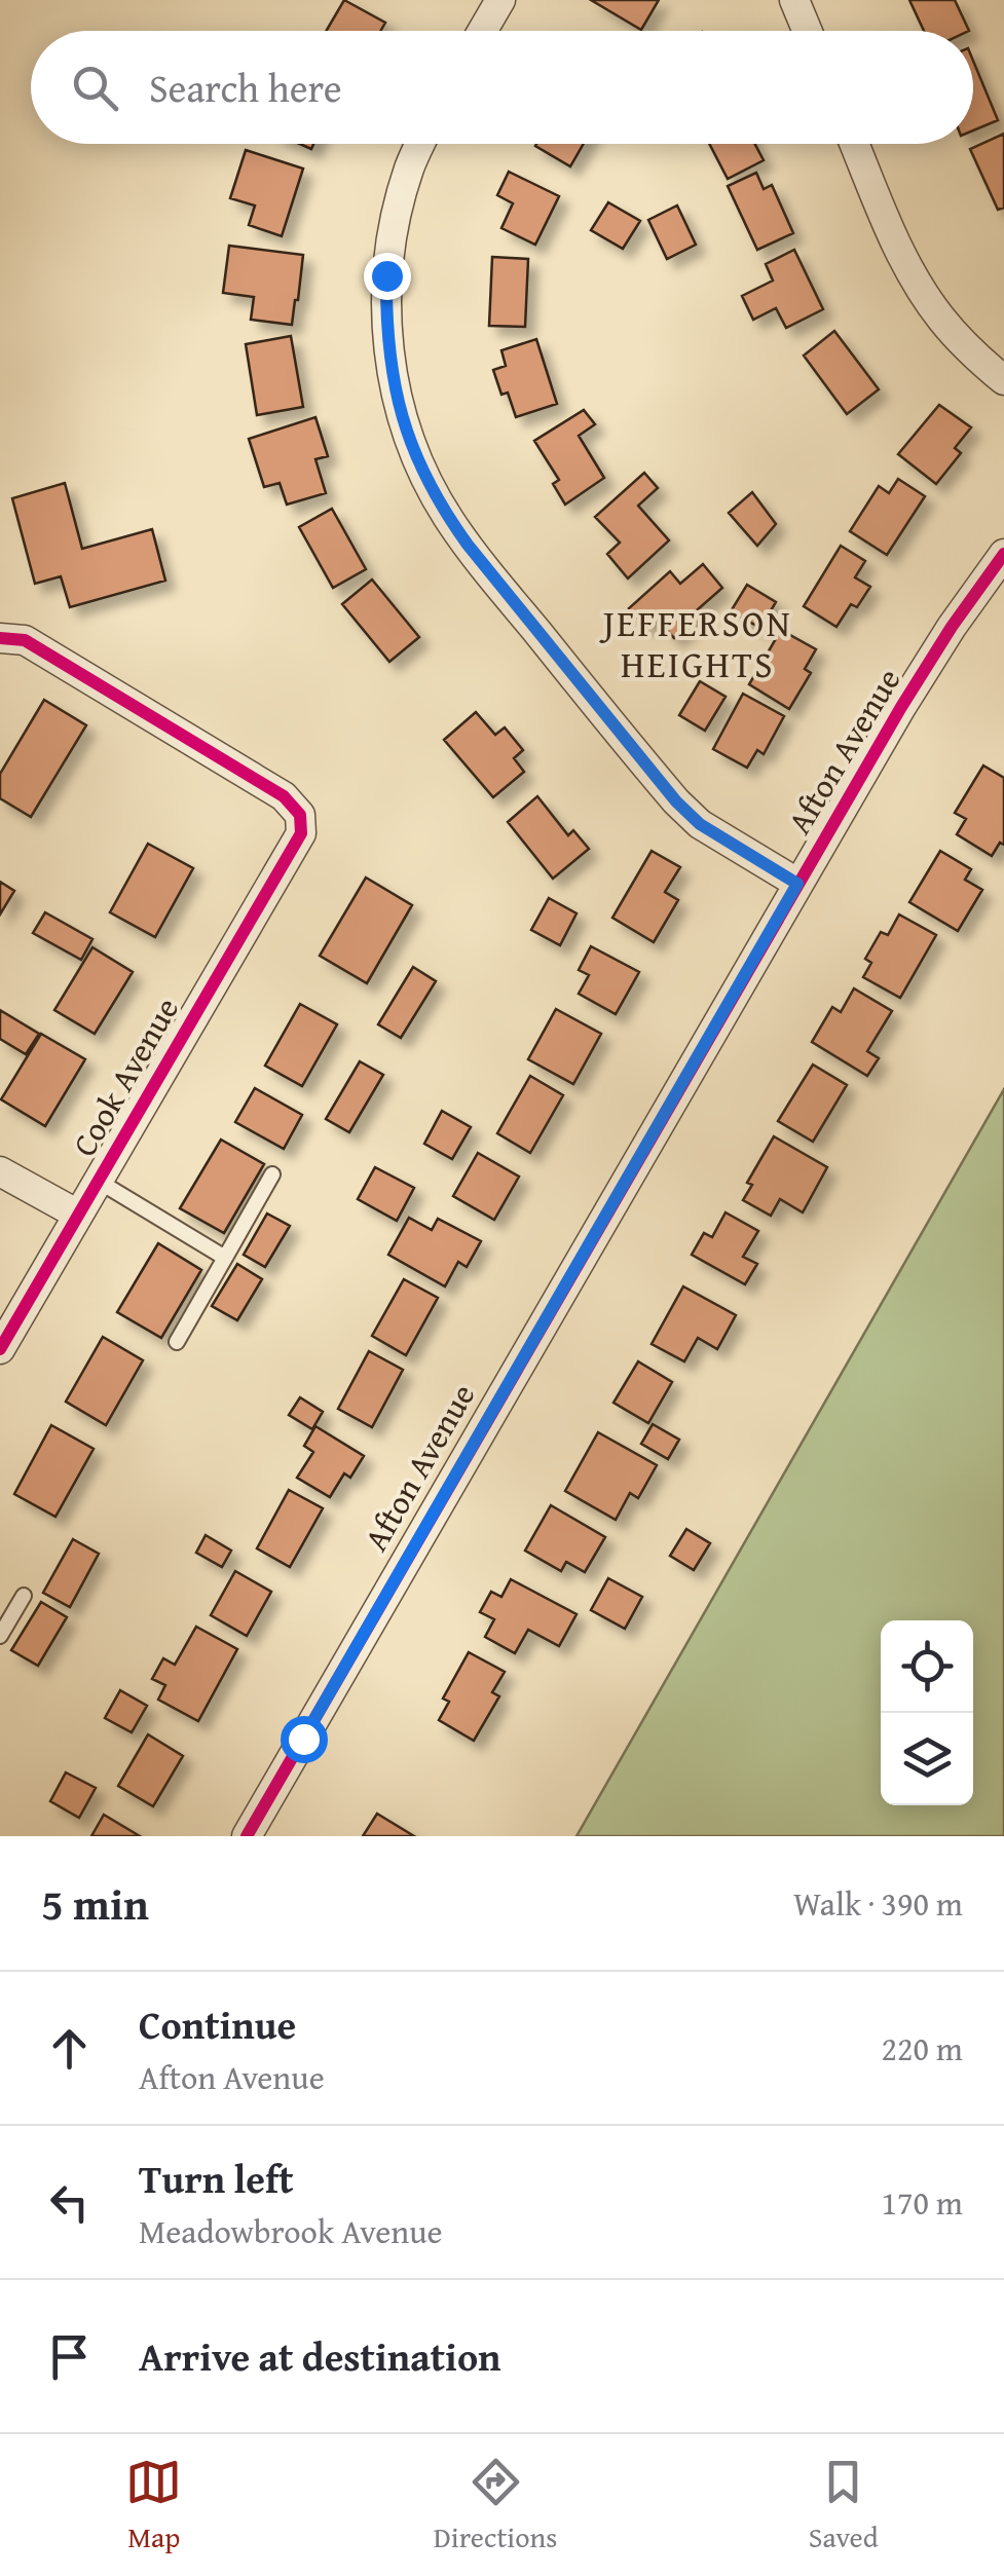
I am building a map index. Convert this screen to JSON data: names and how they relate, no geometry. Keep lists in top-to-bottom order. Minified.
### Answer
{"streets":{"street":["Afton Avenue","Cook Avenue"]},"districts":["JEFFERSON HEIGHTS"],"page":{"search":"Search here","heading":["5 min","Walk · 390 m"],"list":[["Continue","Afton Avenue","220 m"],["Turn left","Meadowbrook Avenue","170 m"],"Arrive at destination"],"nav":["Map","Directions","Saved"]}}
